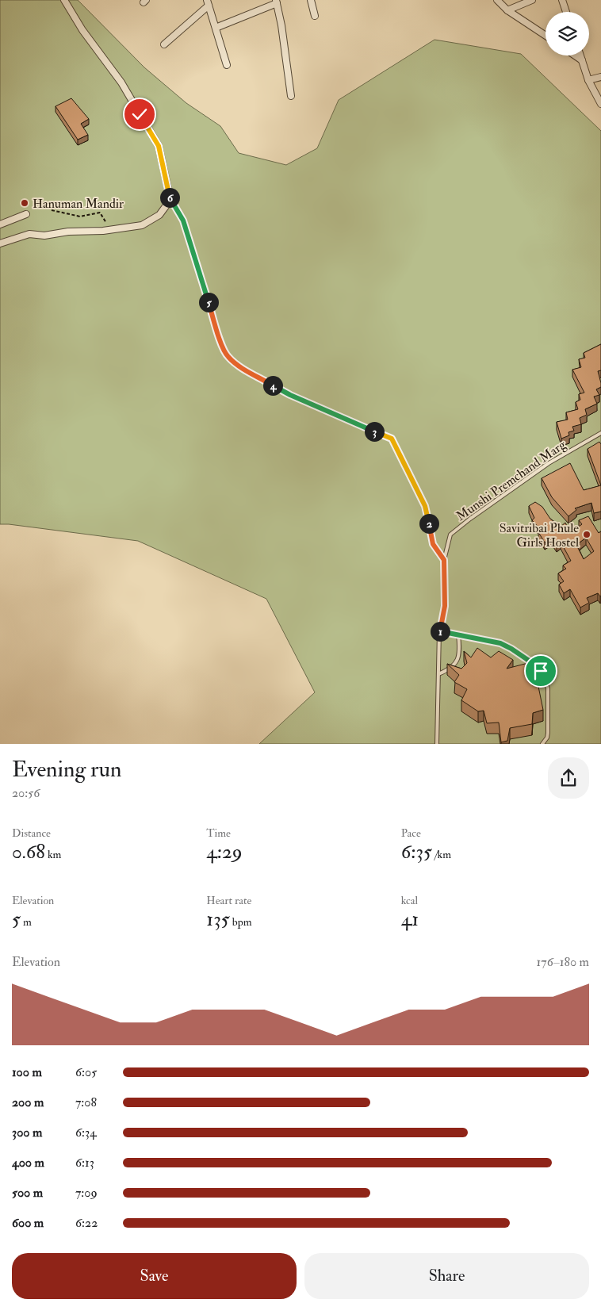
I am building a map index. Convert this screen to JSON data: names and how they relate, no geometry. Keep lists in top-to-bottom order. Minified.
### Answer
{"streets":{"lane":["Munshi Premchand Marg"]},"places":["Hanuman Mandir","Savitribai Phule Girls Hostel"],"page":{"pins":["6","5","4","3","2","1"],"heading":["Evening run","20:56"],"stats":[["Distance","0.68 km"],["Time","4:29"],["Pace","6:35 /km"],["Elevation","5 m"],["Heart rate","135 bpm"],["kcal","41"]],"chart":["Elevation","176–180 m"],"list":[{"name":"100 m","note":"6:05"},{"name":"200 m","note":"7:08"},{"name":"300 m","note":"6:34"},{"name":"400 m","note":"6:13"},{"name":"500 m","note":"7:09"},{"name":"600 m","note":"6:22"}],"buttons":["Save","Share"]}}
